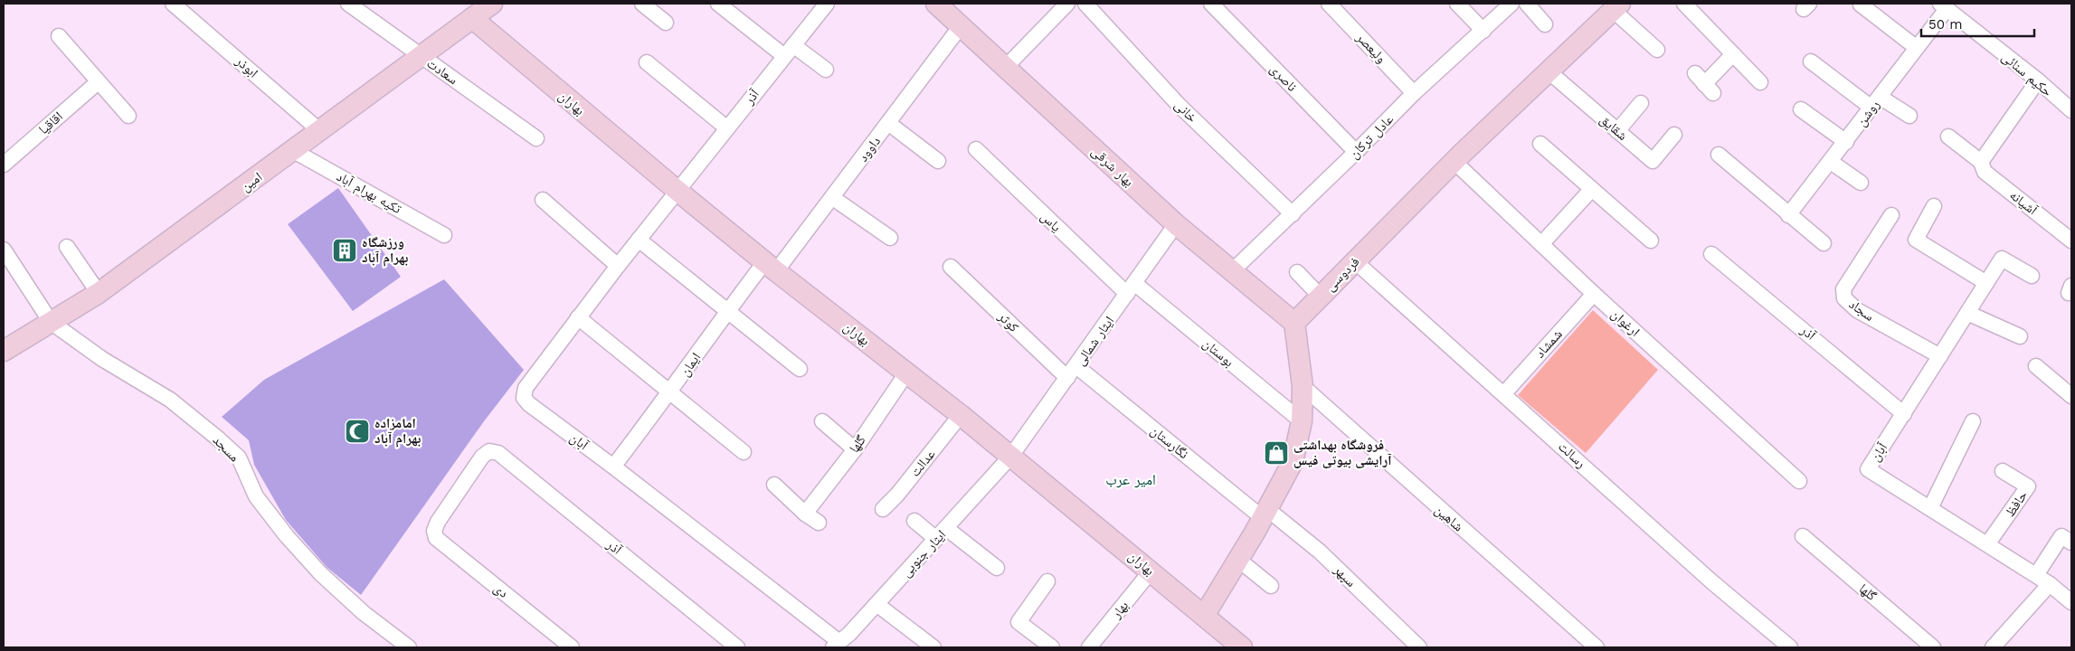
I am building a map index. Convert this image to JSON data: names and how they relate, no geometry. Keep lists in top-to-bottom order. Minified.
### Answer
{"streets":{"street":["ولیعصر","ابوذر","سعادت","حکیم سنائی","ناصری","آذر","بهاران","خانی","روشن","اقاقیا","شقایق","عادل ترکان","داوود","بهار شرقی","امین","تکیه بهرام آباد","آشیانه","یاس","فردوسی","سجاد","کوثر","ارغوان","ایثار شمالی","شمشاد","بوستان","ایمان","آبان","نگارستان","گلها","مسجد","رسالت","عدالت","حافظ","شاهین","ایثار جنوبی","سپهر","دی","بهار"]},"crossings":[["ولیعصر","عادل ترکان"],["ابوذر","امین"],["سعادت","امین"],["حکیم سنائی","روشن"],["ناصری","عادل ترکان"],["آذر","بهاران"],["آذر","آبان"],["آذر","دی"],["بهاران","داوود"],["بهاران","امین"],["بهاران","ایثار شمالی"],["بهاران","ایمان"],["بهاران","آبان"],["بهاران","گلها"],["بهاران","عدالت"],["بهاران","ایثار جنوبی"],["بهاران","بهار"],["خانی","عادل ترکان"],["شقایق","فردوسی"],["عادل ترکان","بهار شرقی"],["داوود","بهار شرقی"],["داوود","ایمان"],["بهار شرقی","فردوسی"],["بهار شرقی","ایثار شمالی"],["امین","تکیه بهرام آباد"],["امین","مسجد"],["یاس","ایثار شمالی"],["یاس","بوستان"],["فردوسی","ارغوان"],["فردوسی","رسالت"],["سجاد","آبان"],["کوثر","ایثار شمالی"],["کوثر","نگارستان"],["ارغوان","شمشاد"],["ایثار شمالی","بوستان"],["ایثار شمالی","نگارستان"],["ایثار شمالی","ایثار جنوبی"],["شمشاد","رسالت"],["ایمان","آبان"],["آبان","حافظ"],["آبان","ایثار جنوبی"],["نگارستان","سپهر"]],"districts":["امیر عرب"],"places":{"building":["ورزشگاه بهرام آباد"],"mosque":["امامزاده بهرام آباد"],"shop":["فروشگاه بهداشتی آرایشی بیوتی فیس"]},"scale_bar":"50 m"}
